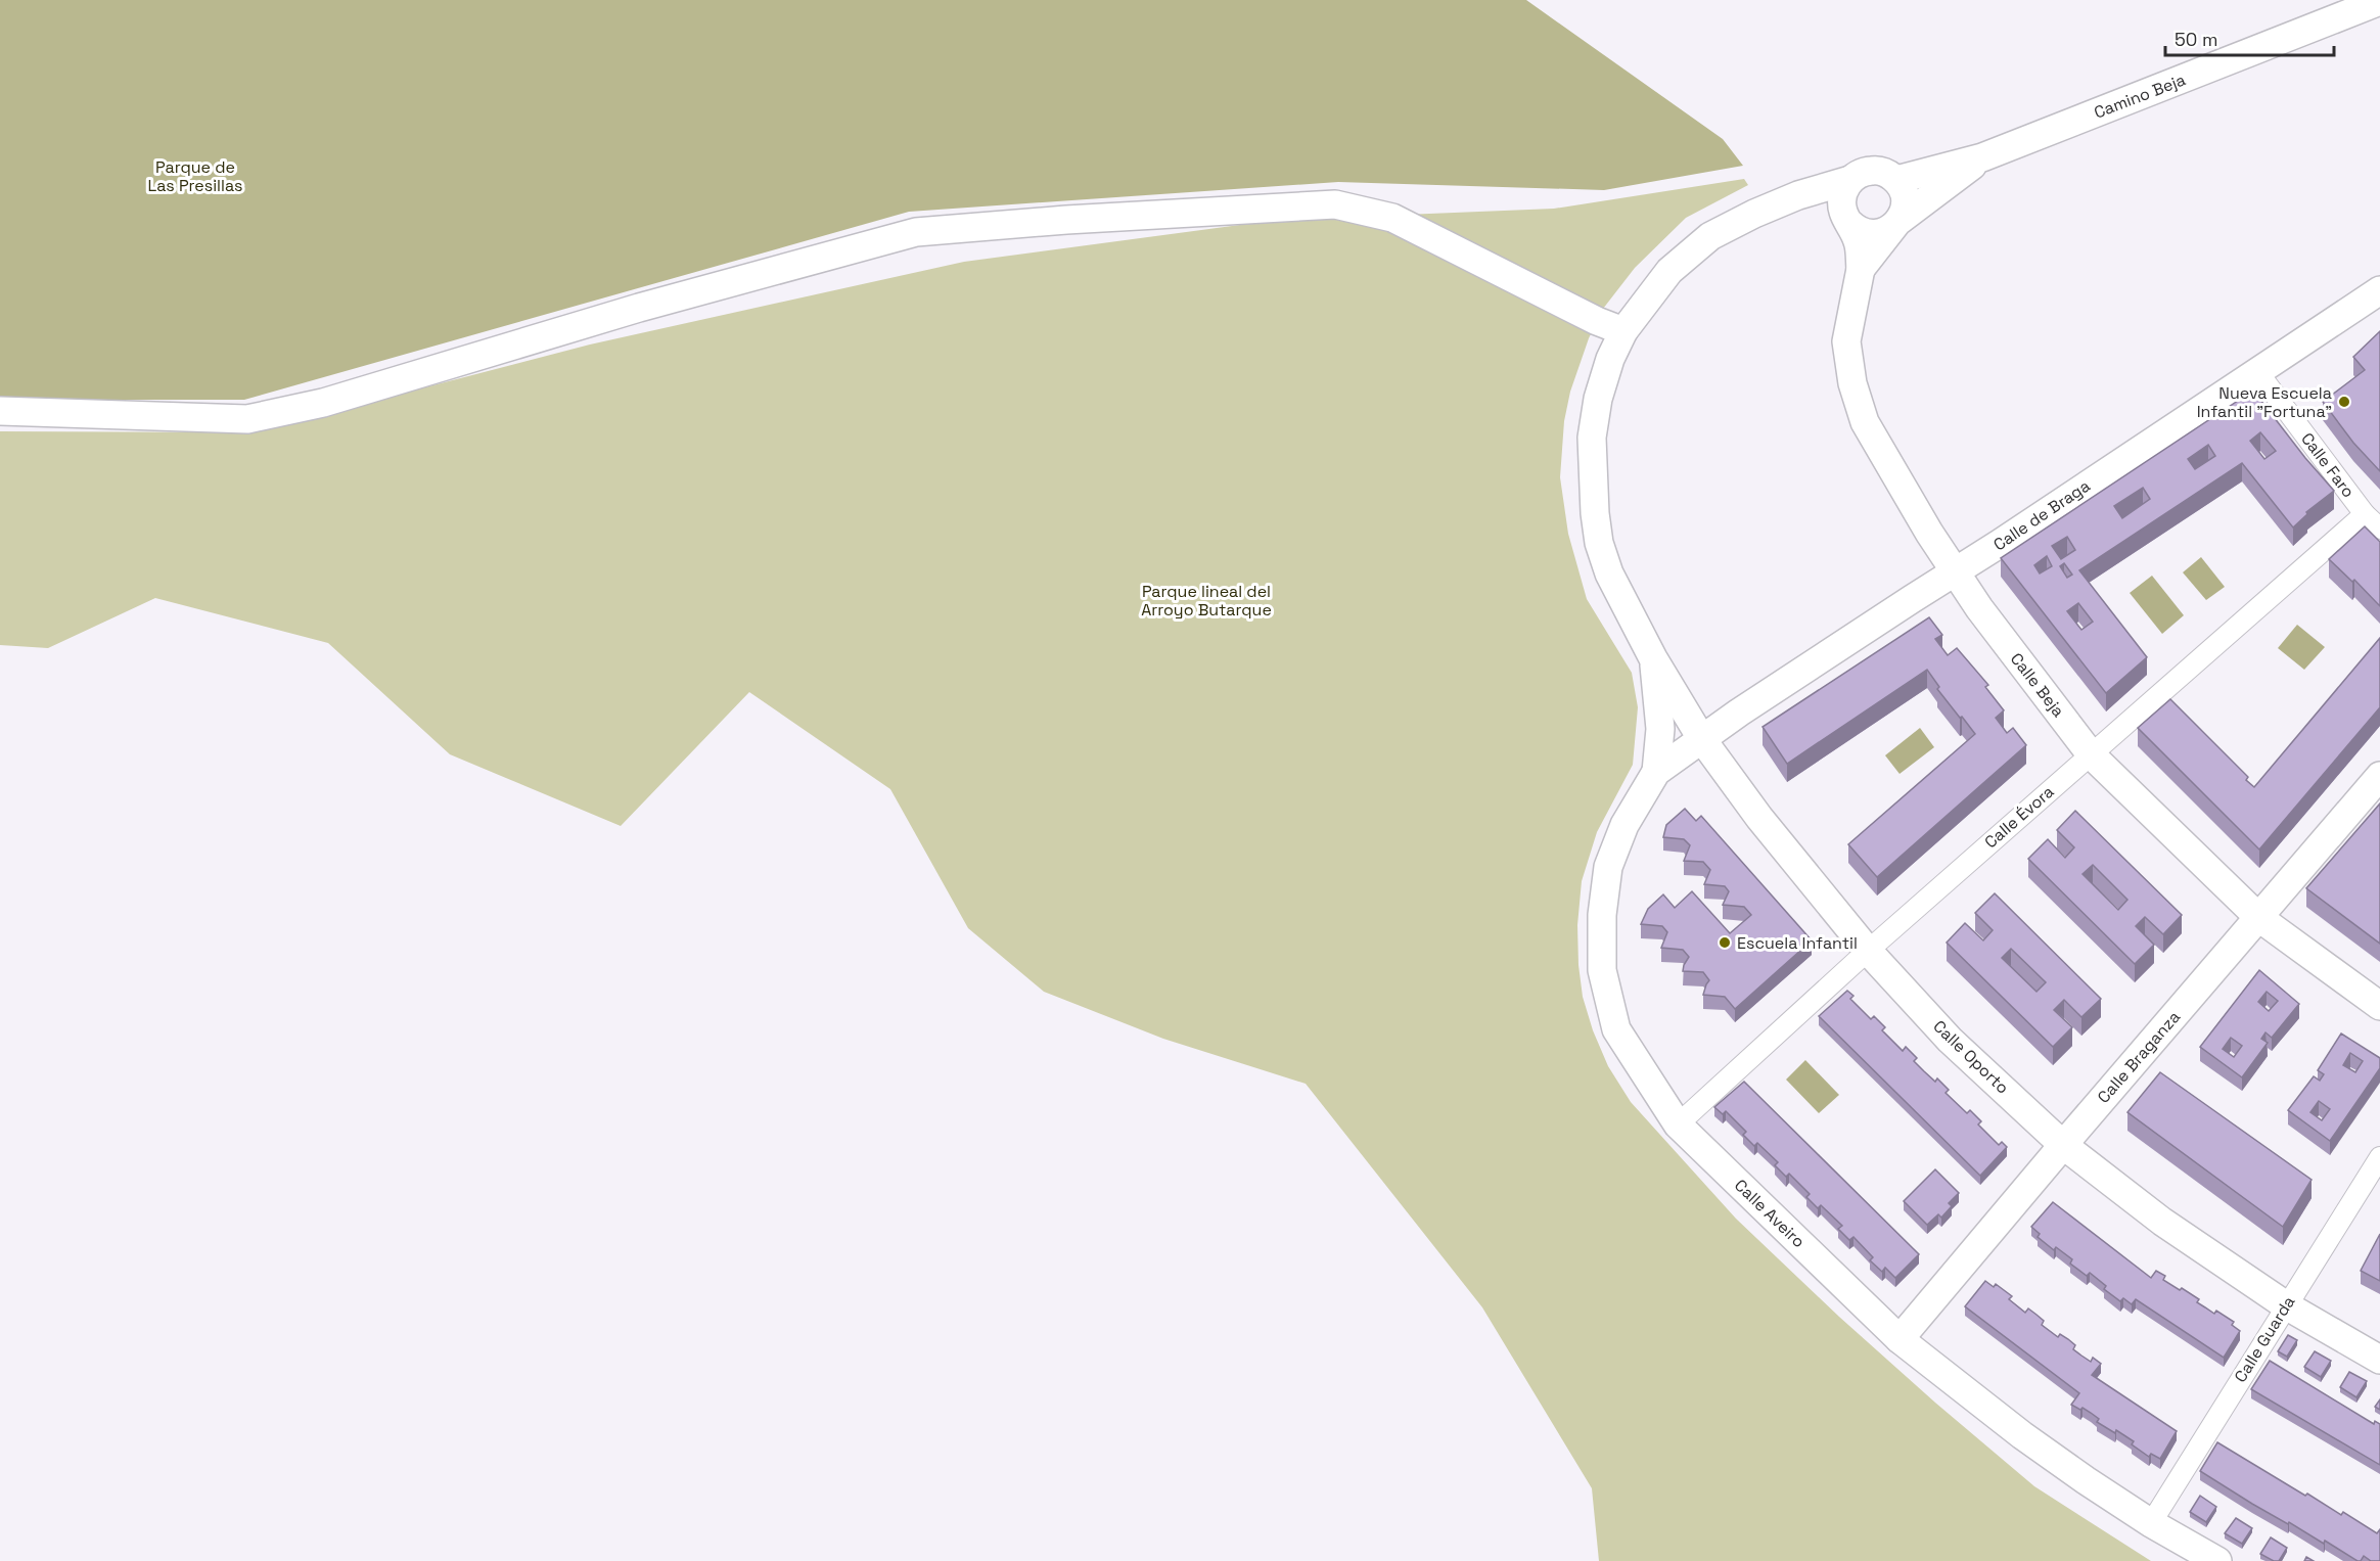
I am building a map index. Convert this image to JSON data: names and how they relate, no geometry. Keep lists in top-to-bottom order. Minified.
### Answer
{"streets":{"street":["Camino Beja","Calle Faro","Calle de Braga","Calle Beja","Calle Évora","Calle Oporto","Calle Braganza","Calle Aveiro","Calle Guarda"]},"crossings":[["Camino Beja","Calle Oporto"],["Calle Faro","Calle de Braga"],["Calle Faro","Calle Évora"],["Calle de Braga","Calle Beja"],["Calle de Braga","Calle Oporto"],["Calle de Braga","Calle Aveiro"],["Calle Beja","Calle Évora"],["Calle Beja","Calle Braganza"],["Calle Évora","Calle Oporto"],["Calle Évora","Calle Aveiro"],["Calle Oporto","Calle Braganza"],["Calle Oporto","Calle Aveiro"],["Calle Oporto","Calle Guarda"],["Calle Braganza","Calle Aveiro"],["Calle Aveiro","Calle Guarda"]],"parks":["Parque de Las Presillas","Parque lineal del Arroyo Butarque"],"places":["Nueva Escuela Infantil \"Fortuna\"","Escuela Infantil"],"scale_bar":"50 m"}
